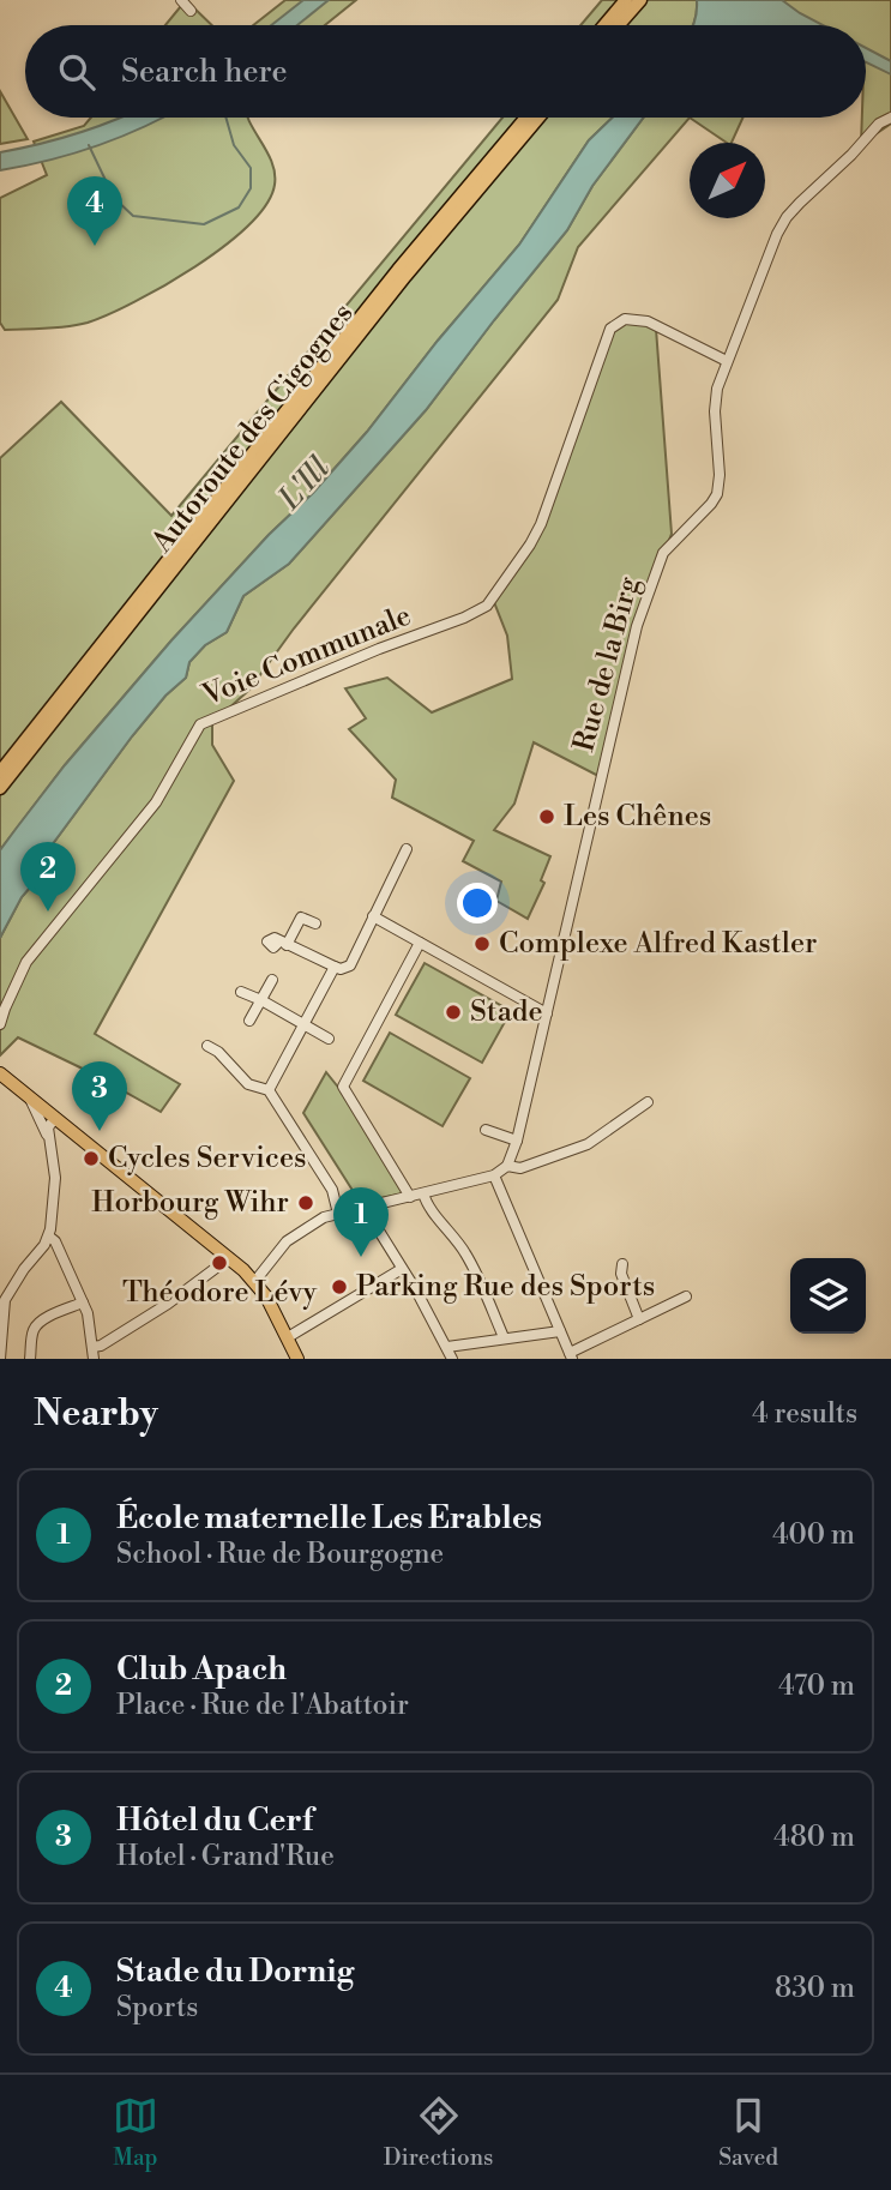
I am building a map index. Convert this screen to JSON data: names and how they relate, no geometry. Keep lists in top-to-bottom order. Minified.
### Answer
{"streets":{"highway":["Autoroute des Cigognes"],"street":["Voie Communale","Rue de la Birg"]},"crossings":[["Voie Communale","Rue de la Birg"]],"water":["L'Ill"],"places":["Les Chênes","Complexe Alfred Kastler","Stade","Cycles Services","Horbourg Wihr","Théodore Lévy","Parking Rue des Sports"],"north":"top right","page":{"search":"Search here","pins":["4","2","3","1"],"heading":["Nearby","4 results"],"list":[{"mark":"1","name":"École maternelle Les Erables","note":"School · Rue de Bourgogne","value":"400 m"},{"mark":"2","name":"Club Apach","note":"Place · Rue de l'Abattoir","value":"470 m"},{"mark":"3","name":"Hôtel du Cerf","note":"Hotel · Grand'Rue","value":"480 m"},{"mark":"4","name":"Stade du Dornig","note":"Sports","value":"830 m"}],"nav":["Map","Directions","Saved"]}}
